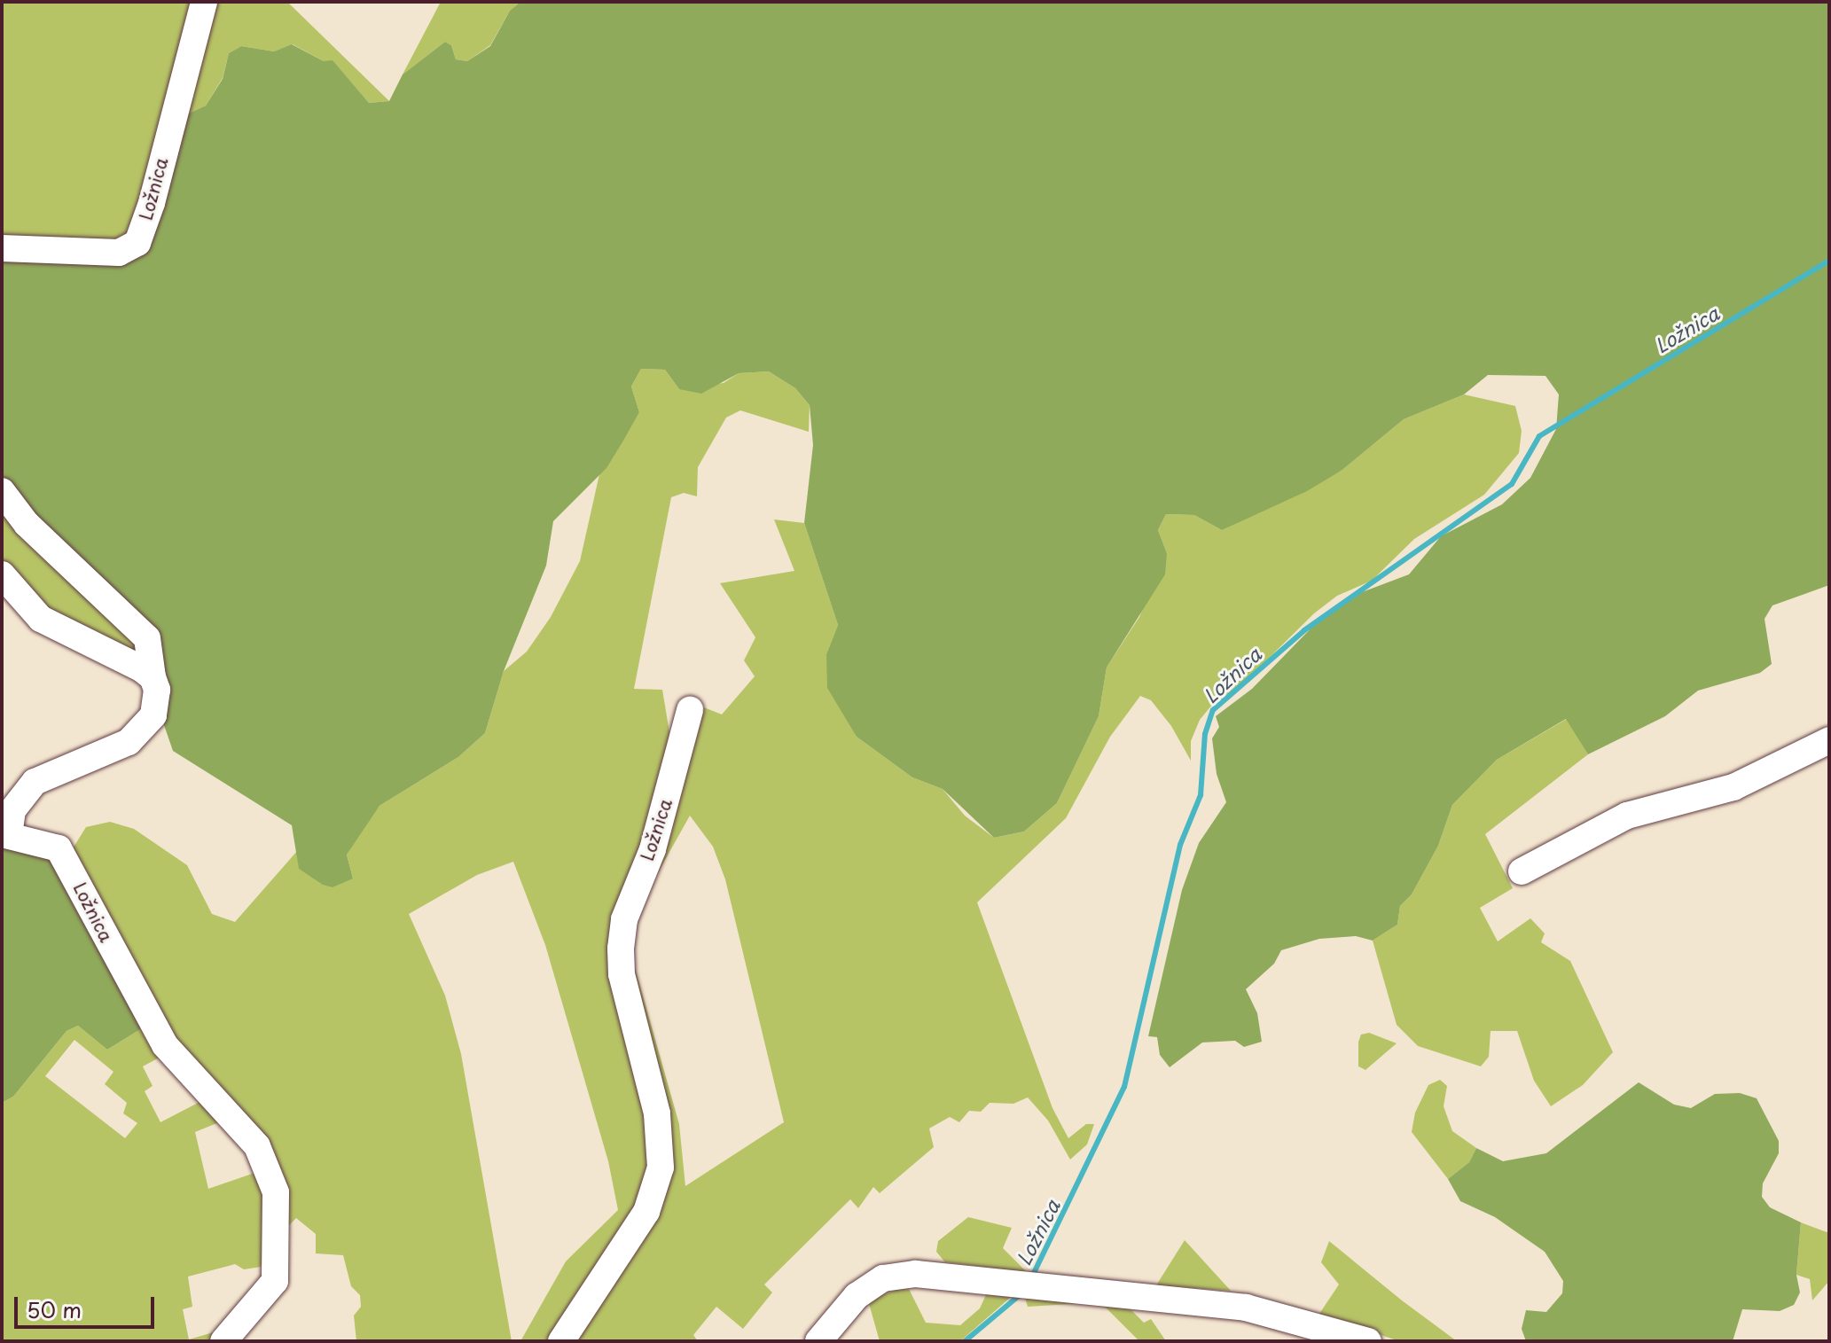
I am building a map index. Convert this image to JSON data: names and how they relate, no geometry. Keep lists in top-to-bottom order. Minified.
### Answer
{"streets":{"street":["Ložnica"]},"water":["Ložnica"],"scale_bar":"50 m"}
